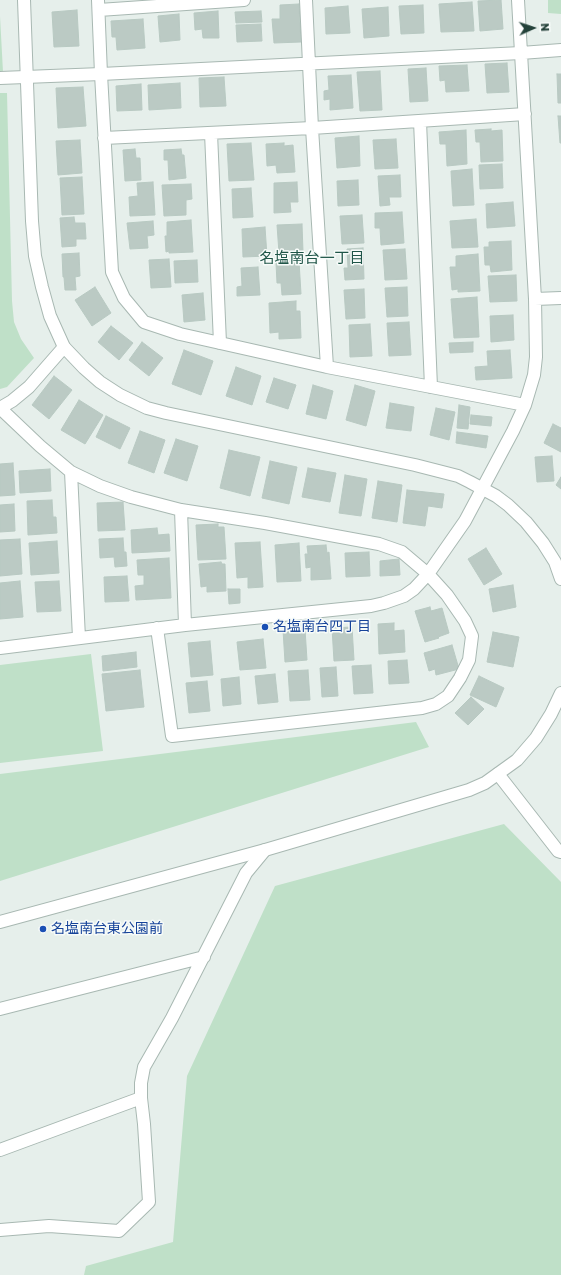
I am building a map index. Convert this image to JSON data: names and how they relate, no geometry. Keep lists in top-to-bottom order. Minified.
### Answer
{"districts":["名塩南台一丁目"],"places":["名塩南台四丁目","名塩南台東公園前"],"north":"right"}
